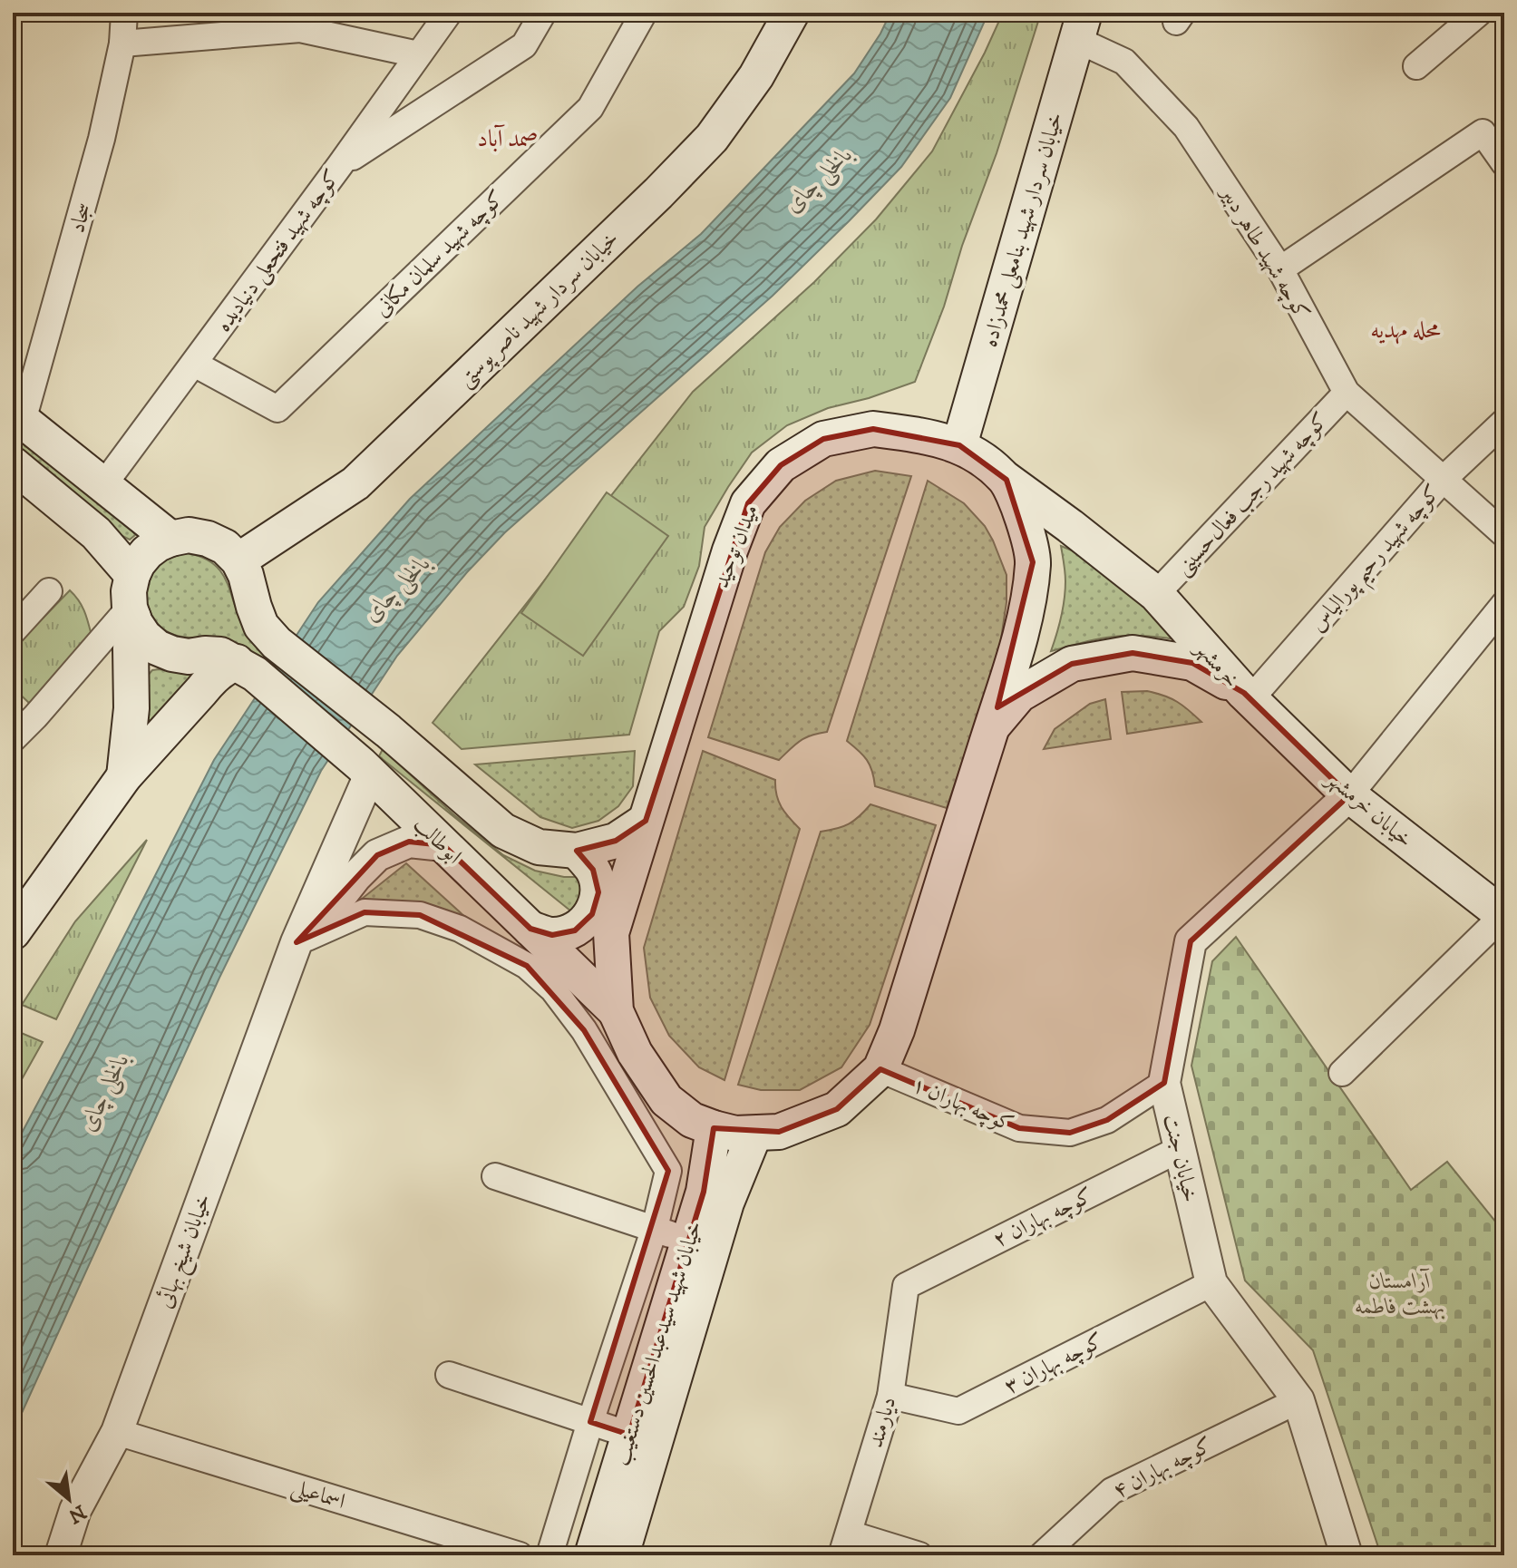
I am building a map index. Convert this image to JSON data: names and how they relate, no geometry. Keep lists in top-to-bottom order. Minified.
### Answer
{"streets":{"main road":["خیابان سردار شهید بنامعلی محمدزاده","خیابان سردار شهید ناصر پوستی","میدان توحید","خرمشهر","خیابان خرمشهر","ابوطالب","خیابان شهید سیدعبدالحسین دستغیب"],"street":["سجاد","کوچه شهید فتحعلی دنیادیده","کوچه شهید سلمان مکانی","کوچه شهید طاهر دبیر","کوچه شهید رجب فعال‌حسینی","کوچه شهید رحیم پورالیاس","کوچه بهاران ۱","خیابان جنت","کوچه بهاران ۲","خیابان شیخ بهائی","کوچه بهاران ۳","دیارمند","کوچه بهاران ۴","اسماعیلی"]},"crossings":[["خیابان سردار شهید بنامعلی محمدزاده","کوچه شهید طاهر دبیر"],["خیابان سردار شهید بنامعلی محمدزاده","میدان توحید"],["کوچه شهید فتحعلی دنیادیده","کوچه شهید سلمان مکانی"],["کوچه شهید طاهر دبیر","کوچه شهید رجب فعال‌حسینی"],["کوچه شهید طاهر دبیر","کوچه شهید رحیم پورالیاس"],["کوچه شهید رجب فعال‌حسینی","خرمشهر"],["میدان توحید","خرمشهر"],["میدان توحید","ابوطالب"],["میدان توحید","کوچه بهاران ۱"],["میدان توحید","خیابان شهید سیدعبدالحسین دستغیب"],["کوچه شهید رحیم پورالیاس","خرمشهر"],["کوچه شهید رحیم پورالیاس","خیابان خرمشهر"],["خرمشهر","خیابان خرمشهر"],["خیابان خرمشهر","خیابان جنت"],["ابوطالب","خیابان شیخ بهائی"],["کوچه بهاران ۱","خیابان جنت"],["خیابان جنت","کوچه بهاران ۲"],["خیابان جنت","کوچه بهاران ۳"],["خیابان جنت","کوچه بهاران ۴"],["کوچه بهاران ۲","دیارمند"],["خیابان شیخ بهائی","اسماعیلی"],["کوچه بهاران ۳","دیارمند"]],"districts":["صمد آباد","محله مهدیه"],"water":["بالخلی چای"],"parks":["آرامستان بهشت فاطمه"],"north":"bottom right"}
